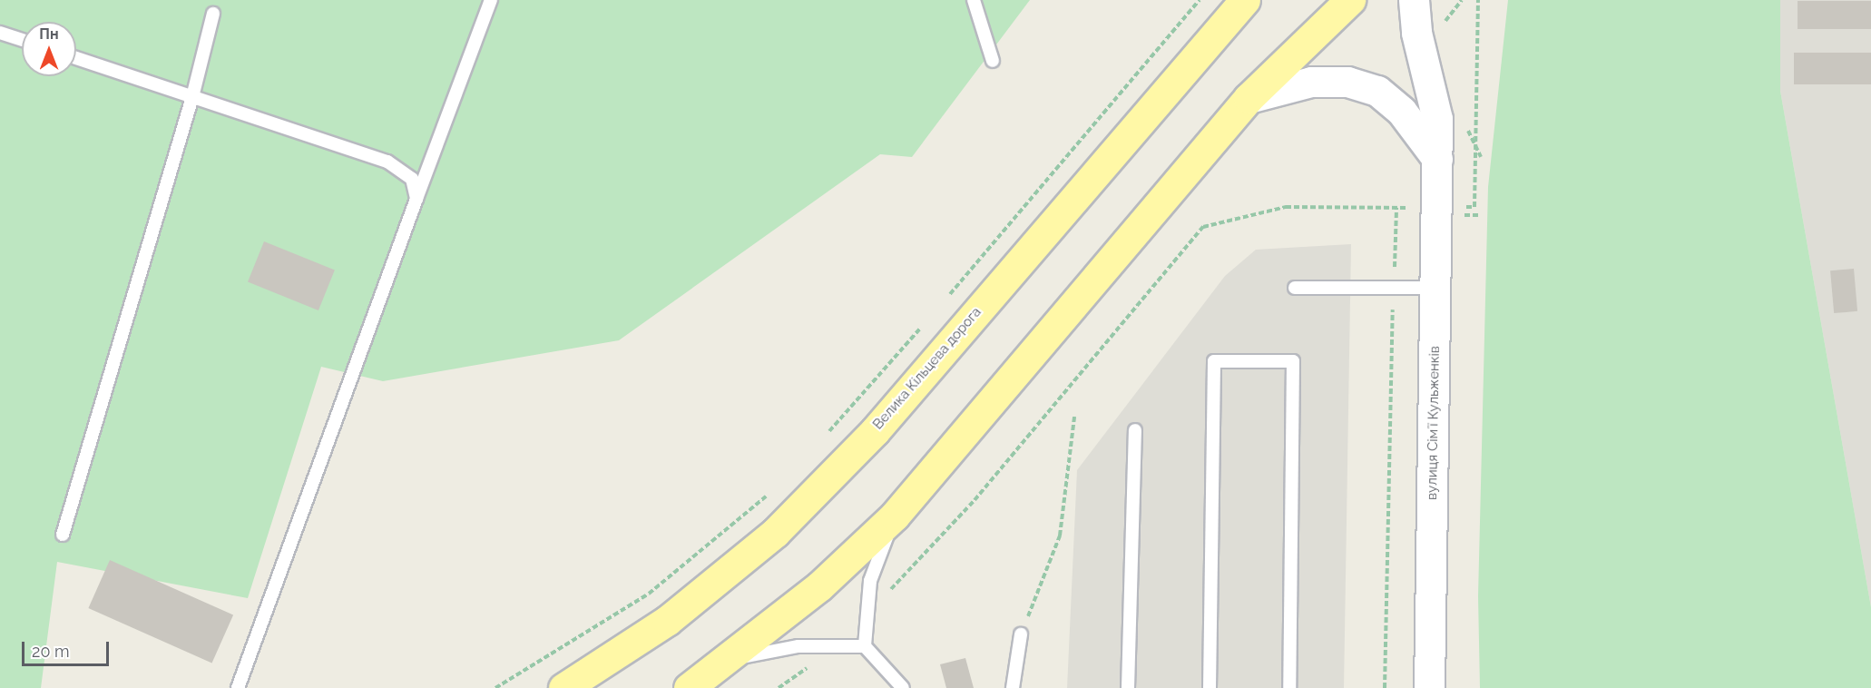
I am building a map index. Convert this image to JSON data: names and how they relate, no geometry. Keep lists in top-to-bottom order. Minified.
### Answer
{"streets":{"main road":["Велика Кільцева дорога","вулиця Сімʼї Кульженків"]},"scale_bar":"20 m","north":"top"}
